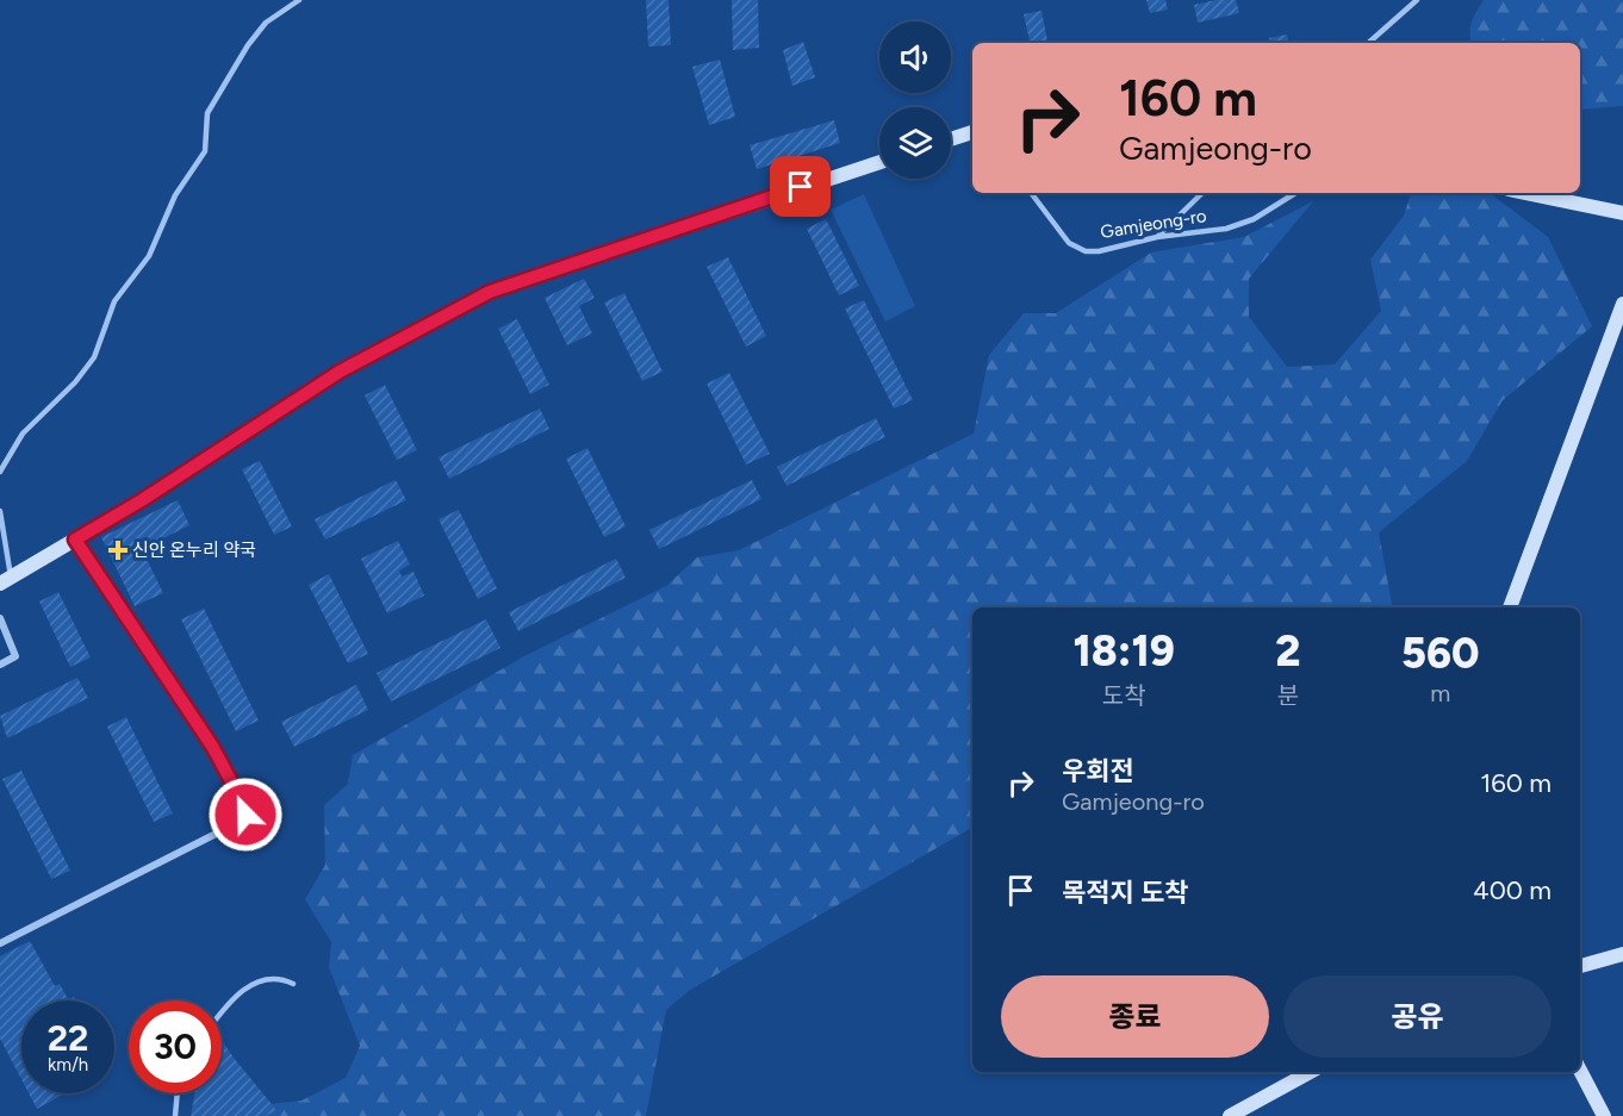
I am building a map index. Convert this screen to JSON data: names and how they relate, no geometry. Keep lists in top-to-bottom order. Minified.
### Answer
{"streets":{"lane":["Gamjeong-ro"]},"places":{"health":["신안 온누리 약국"]},"page":{"turn":["160 m","Gamjeong-ro"],"eta":["18:19","도착","2","분","560","m"],"list":[{"name":"우회전","note":"Gamjeong-ro","value":"160 m"},{"name":"목적지 도착","value":"400 m"}],"buttons":["종료","공유"],"speed":"22 km/h","limit":"30"}}
